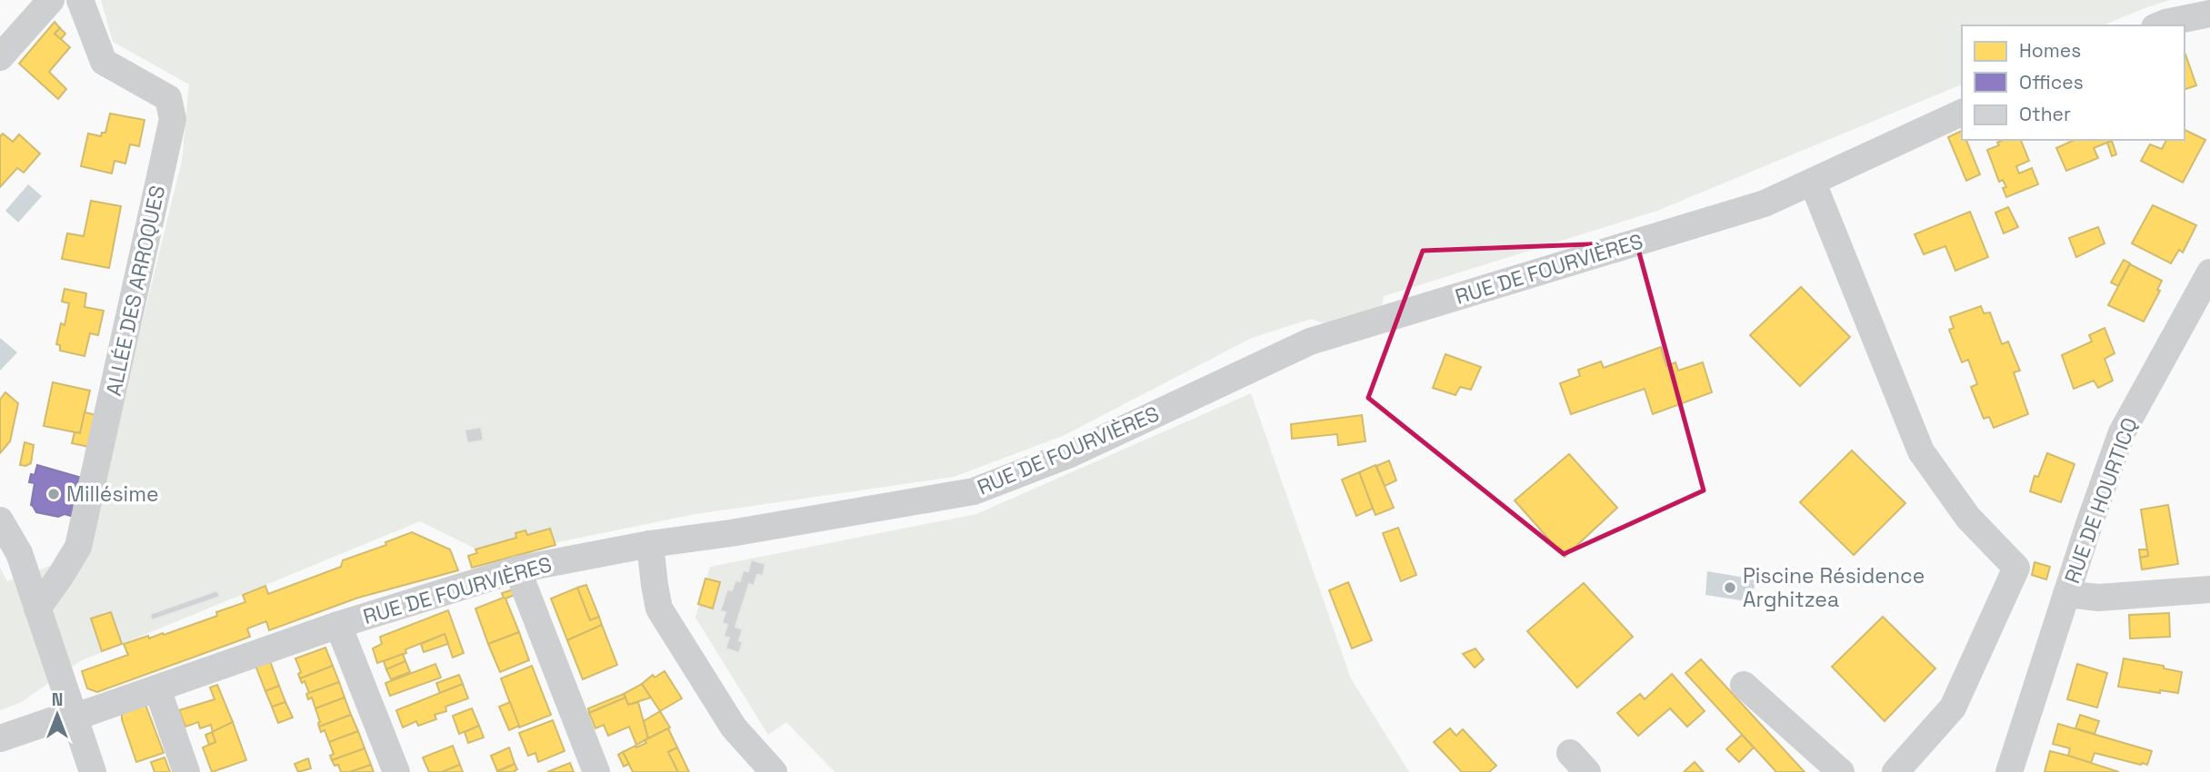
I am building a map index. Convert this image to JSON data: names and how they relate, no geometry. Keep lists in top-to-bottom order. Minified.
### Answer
{"streets":{"street":["RUE DE FOURVIÈRES","ALLÉE DES ARROQUES","RUE DE HOURTICQ"]},"places":["Millésime","Piscine Résidence Arghitzea"],"legend":["Homes","Offices","Other"],"north":"top"}
